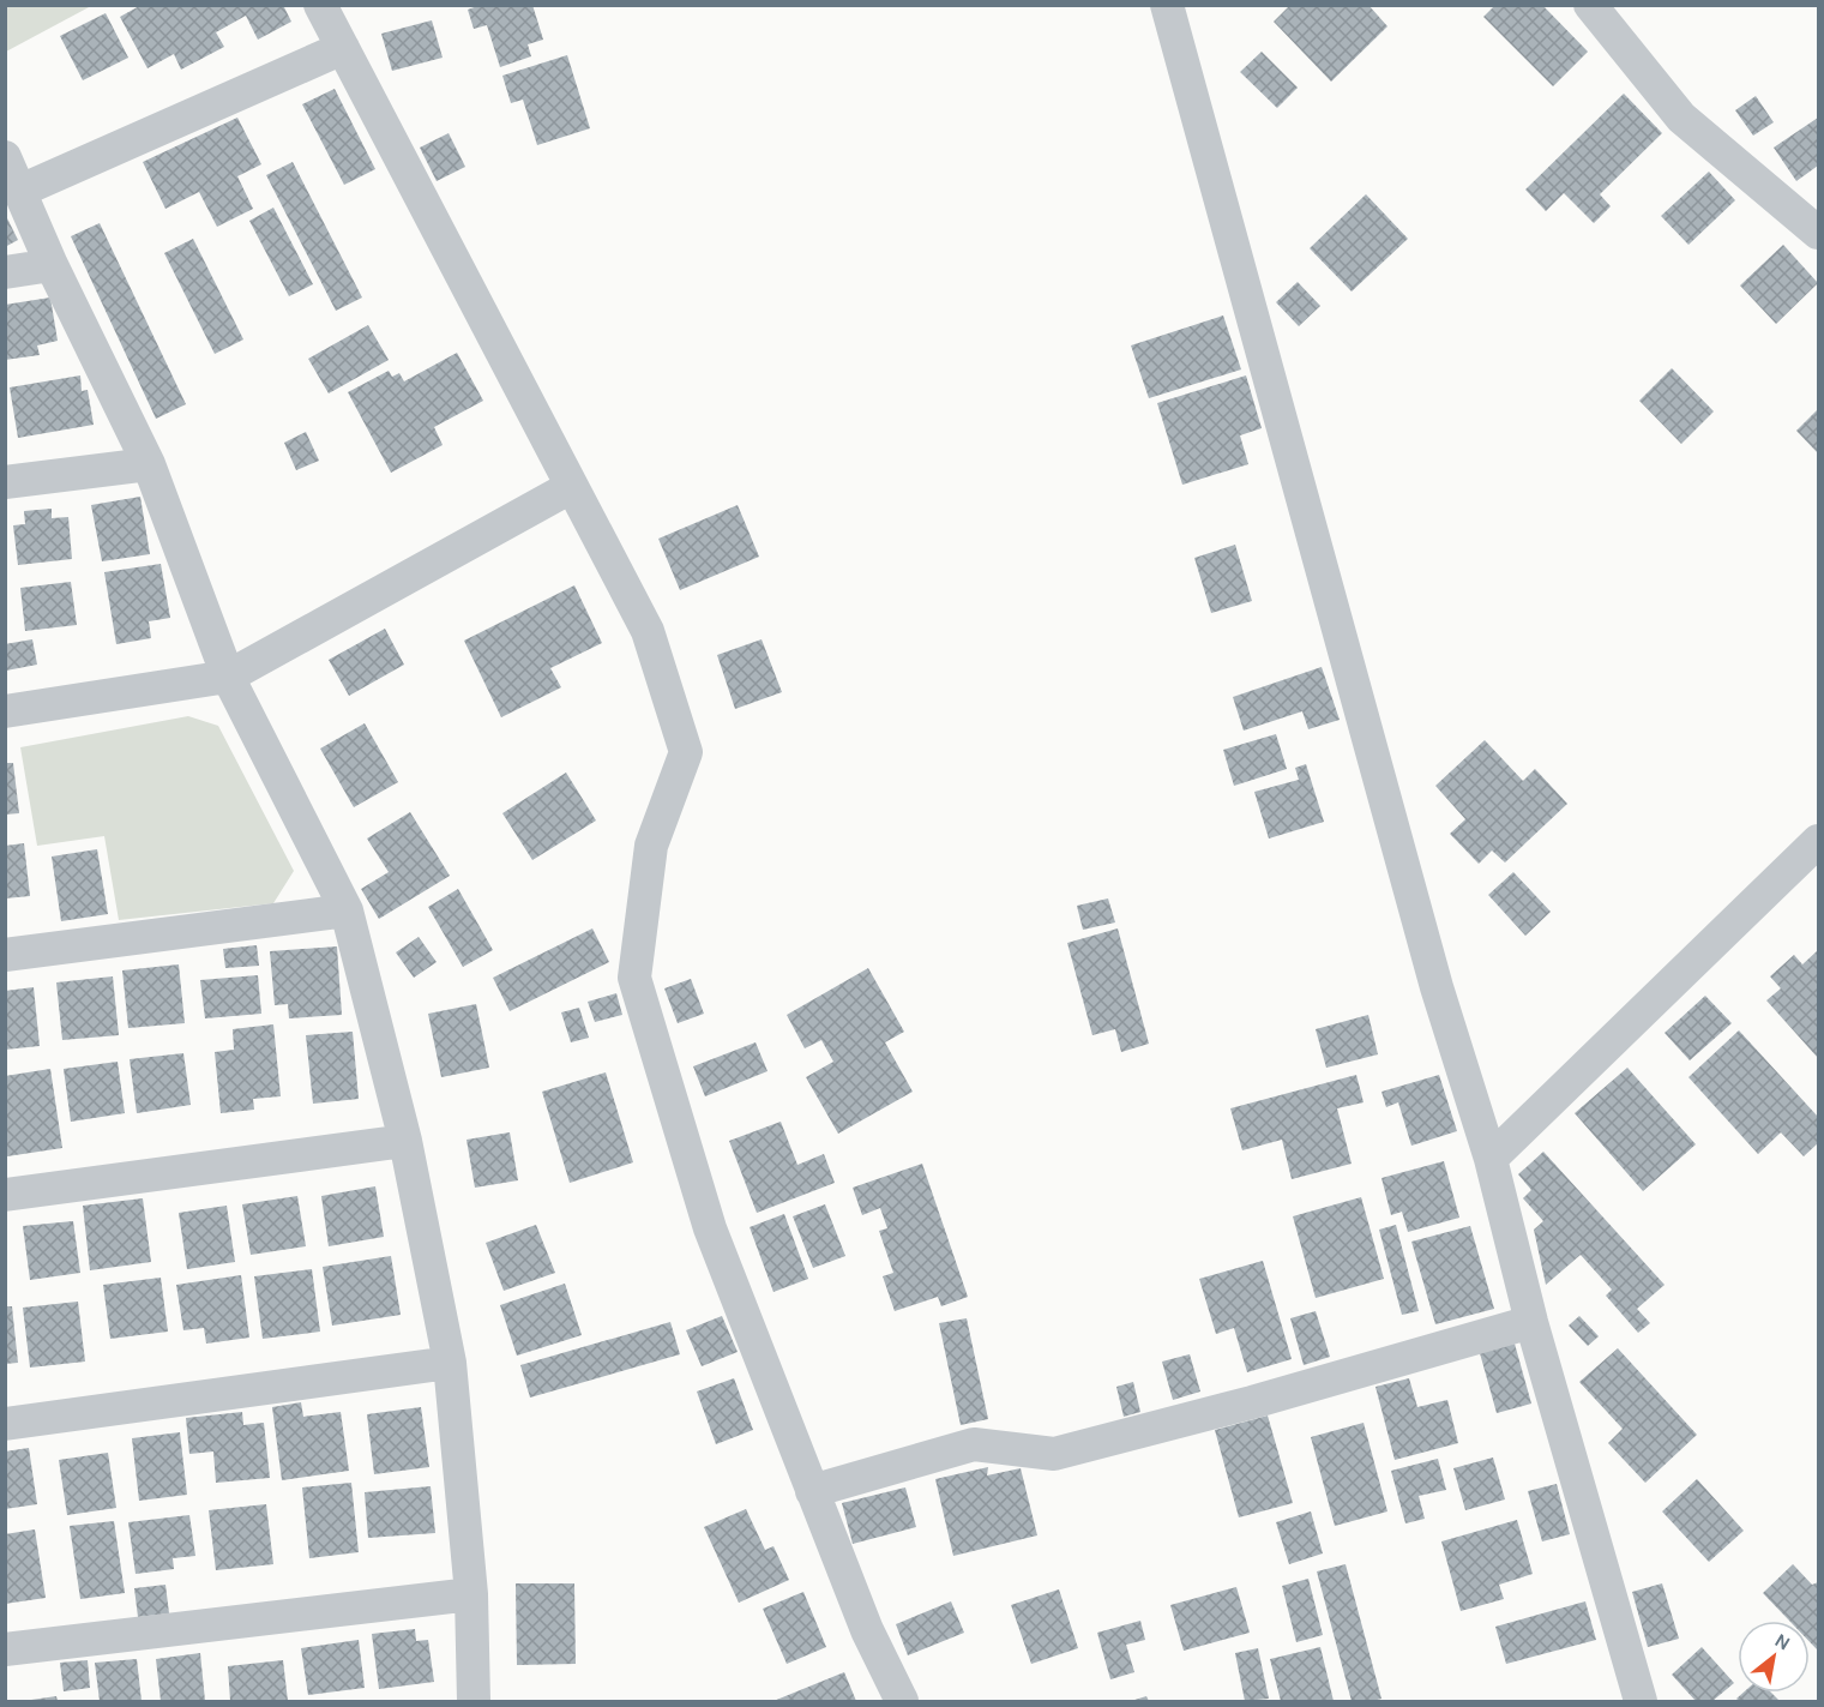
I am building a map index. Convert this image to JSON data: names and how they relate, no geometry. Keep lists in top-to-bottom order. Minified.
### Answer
{"north":"top right"}
